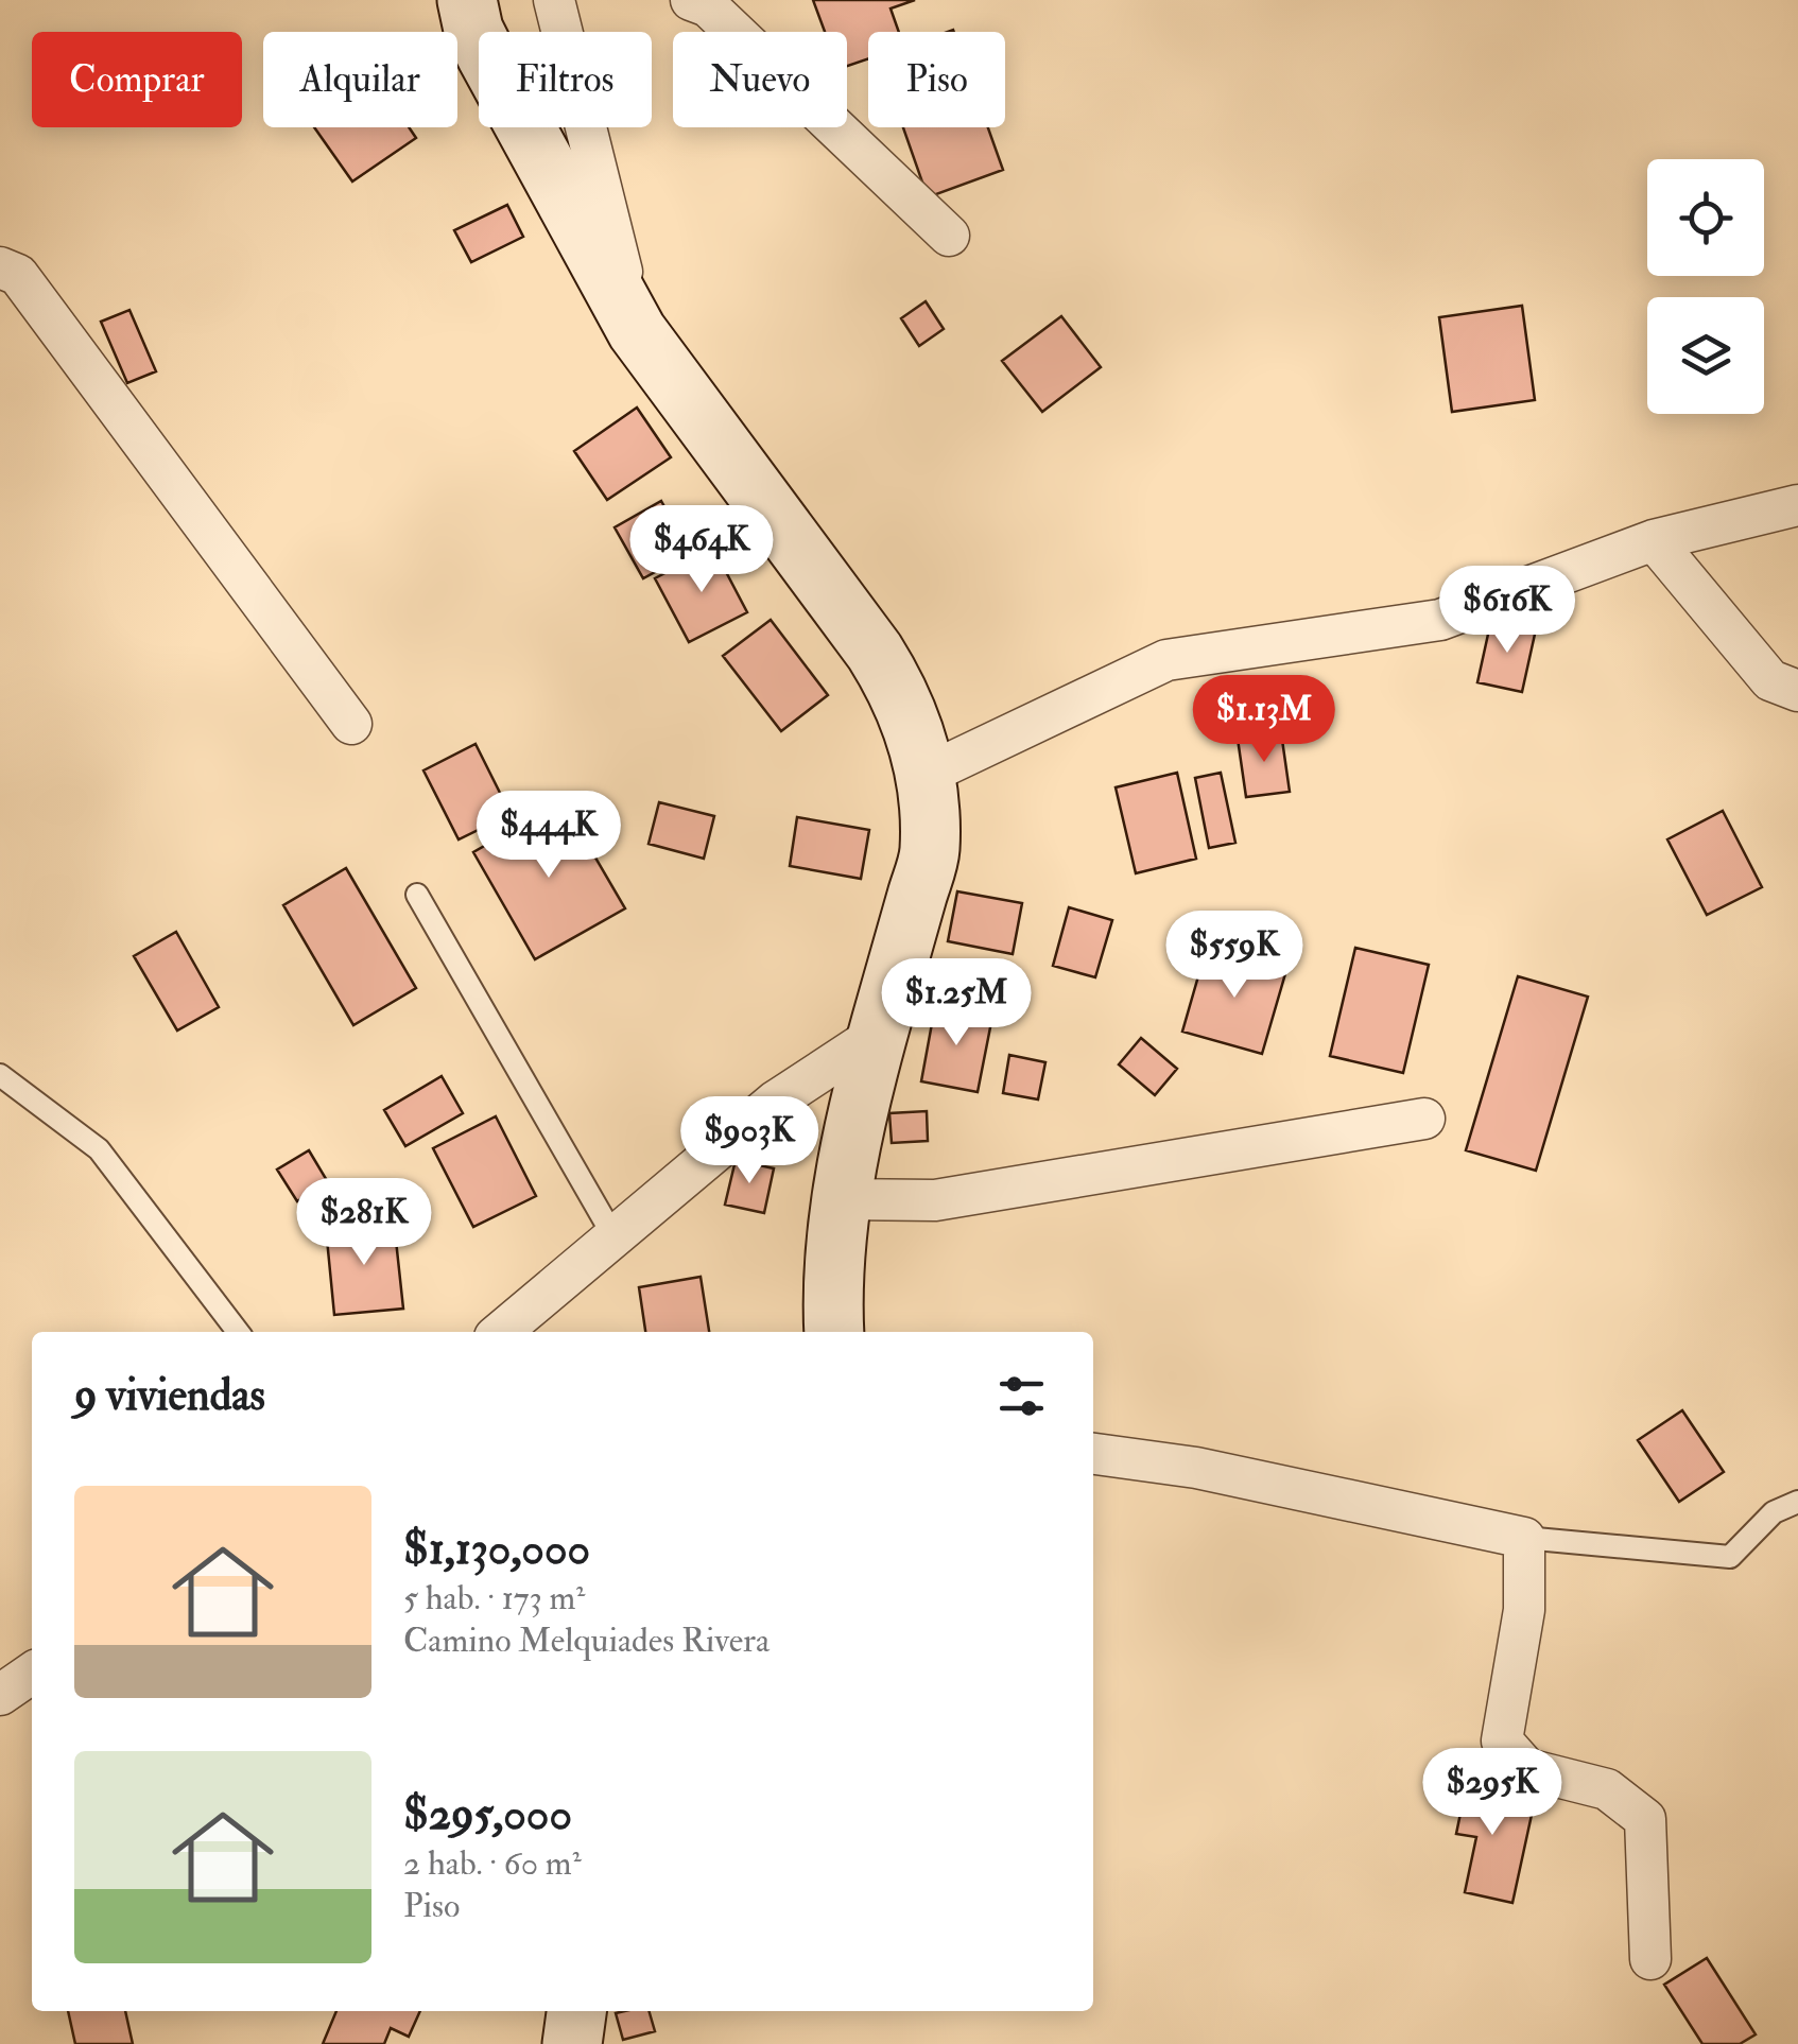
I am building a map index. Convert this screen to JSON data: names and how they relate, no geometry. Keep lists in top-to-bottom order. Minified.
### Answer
{"page":{"chip":["Comprar","Alquilar","Filtros","Nuevo","Piso"],"price":["$464K","$616K","$1.13M","$444K","$559K","$1.25M","$903K","$281K","$295K"],"heading":"9 viviendas","list":[{"name":"$1,130,000","note":"5 hab. · 173 m² · Camino Melquiades Rivera"},{"name":"$295,000","note":"2 hab. · 60 m² · Piso"}]}}
